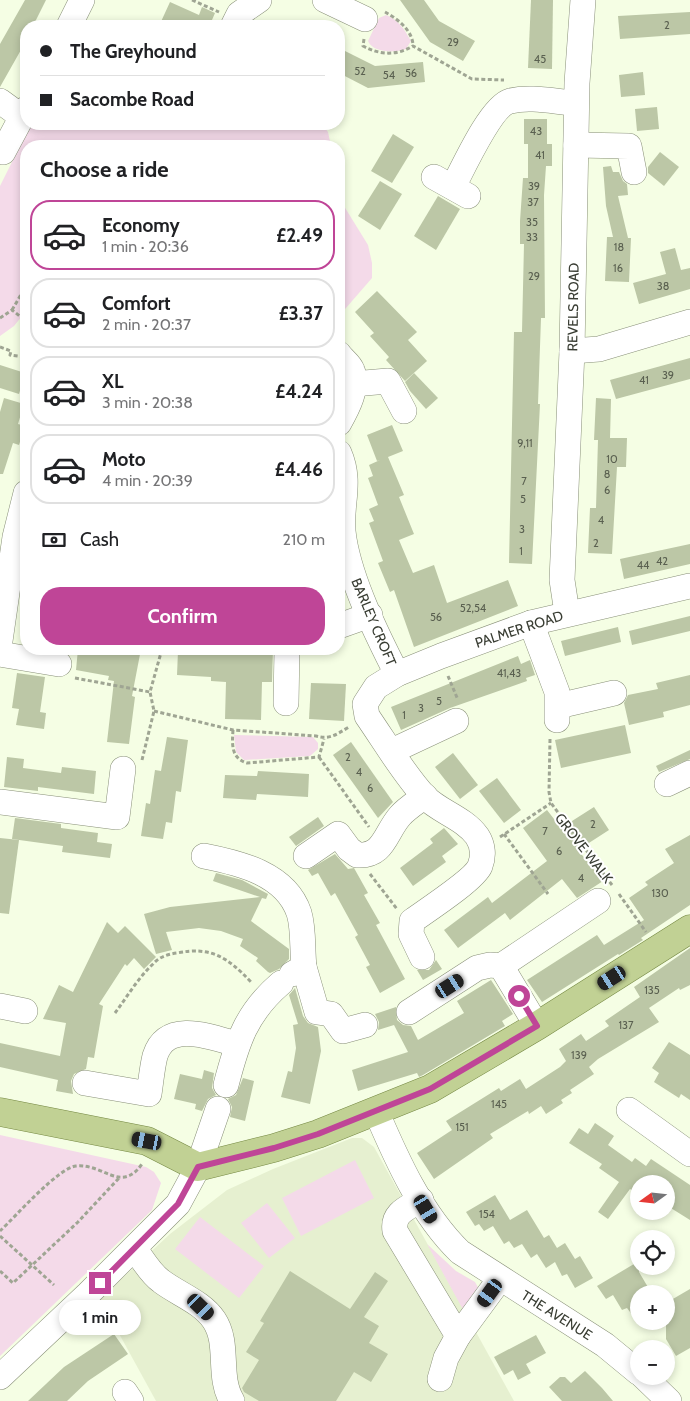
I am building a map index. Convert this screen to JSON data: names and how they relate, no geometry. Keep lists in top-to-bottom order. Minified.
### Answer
{"streets":{"street":["REVELS ROAD","BARLEY CROFT","PALMER ROAD","THE AVENUE"],"path":["GROVE WALK"]},"crossings":[["REVELS ROAD","PALMER ROAD"],["BARLEY CROFT","PALMER ROAD"]],"house_numbers":["2","29","45","52","56","54","43","41","39","37","35","33","18","16","29","38","39","41","9,11","10","8","7","6","5","4","3","2","1","42","44","52,54","56","41,43","5","3","1","2","4","6","2","7","6","4","130","135","137","139","145","151","154"],"north":"left","page":{"banner":["The Greyhound","Sacombe Road"],"heading":"Choose a ride","list":[{"name":"Economy","note":"1 min · 20:36","value":"£2.49"},{"name":"Comfort","note":"2 min · 20:37","value":"£3.37"},{"name":"XL","note":"3 min · 20:38","value":"£4.24"},{"name":"Moto","note":"4 min · 20:39","value":"£4.46"}],"pay":["Cash","210 m"],"buttons":"Confirm","map_buttons":["+","−"],"bubble":"1 min"}}
